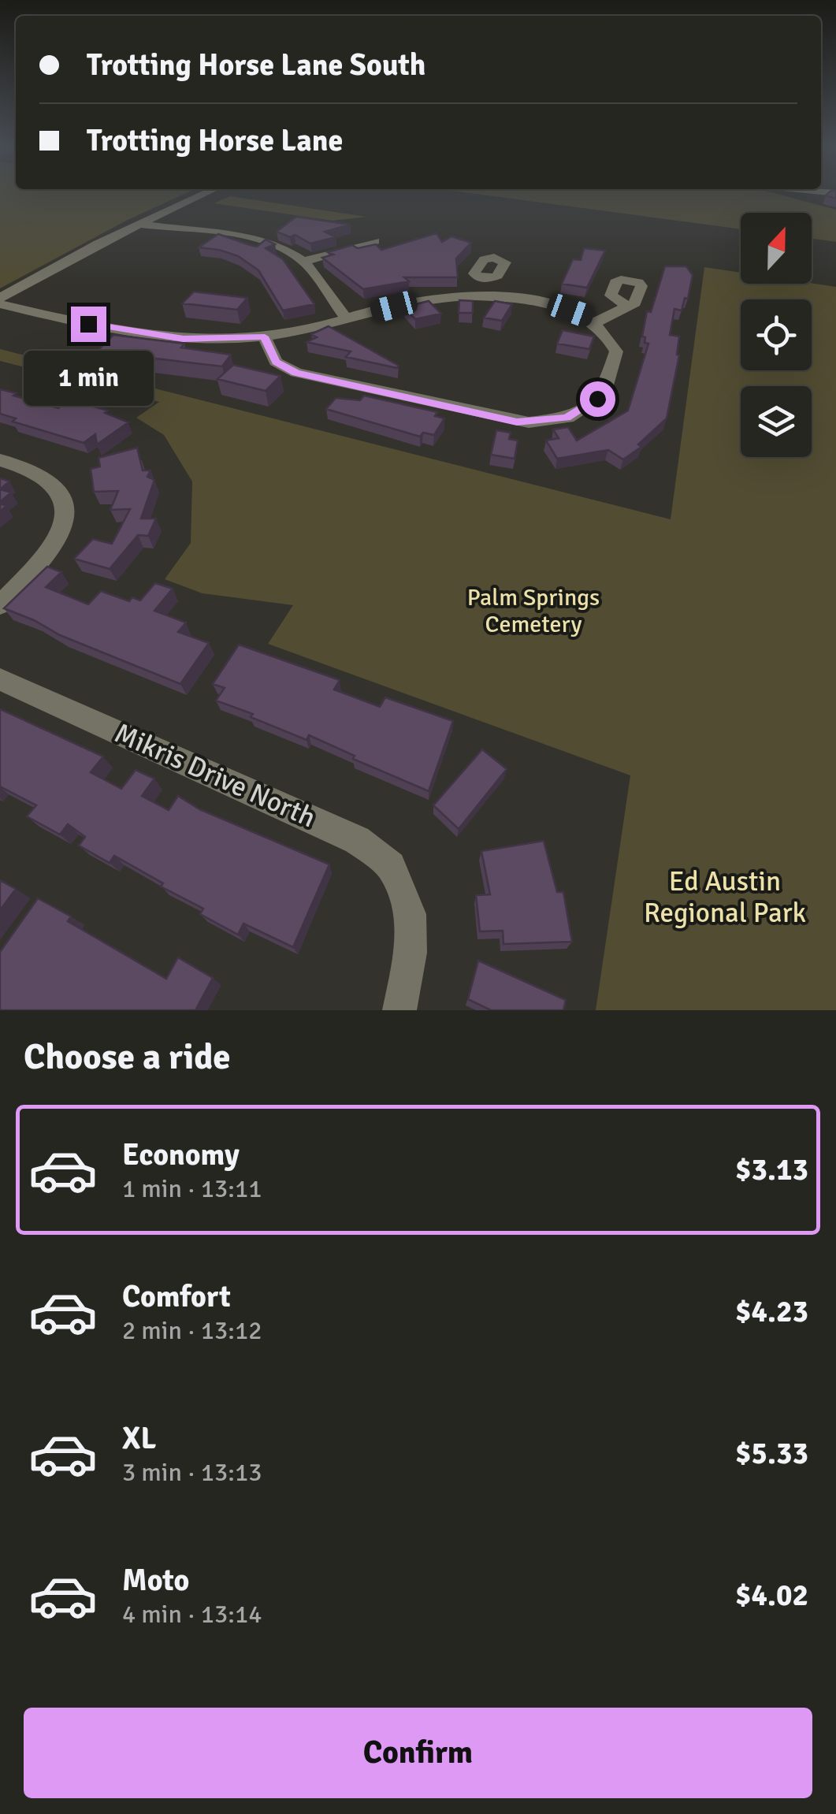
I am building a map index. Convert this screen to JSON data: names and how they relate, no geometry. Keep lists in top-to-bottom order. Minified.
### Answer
{"streets":{"street":["Mikris Drive North"]},"parks":["Palm Springs Cemetery","Ed Austin Regional Park"],"north":"top","page":{"banner":["Trotting Horse Lane South","Trotting Horse Lane"],"bubble":"1 min","heading":"Choose a ride","list":[{"name":"Economy","note":"1 min · 13:11","value":"$3.13"},{"name":"Comfort","note":"2 min · 13:12","value":"$4.23"},{"name":"XL","note":"3 min · 13:13","value":"$5.33"},{"name":"Moto","note":"4 min · 13:14","value":"$4.02"}],"buttons":"Confirm"}}
